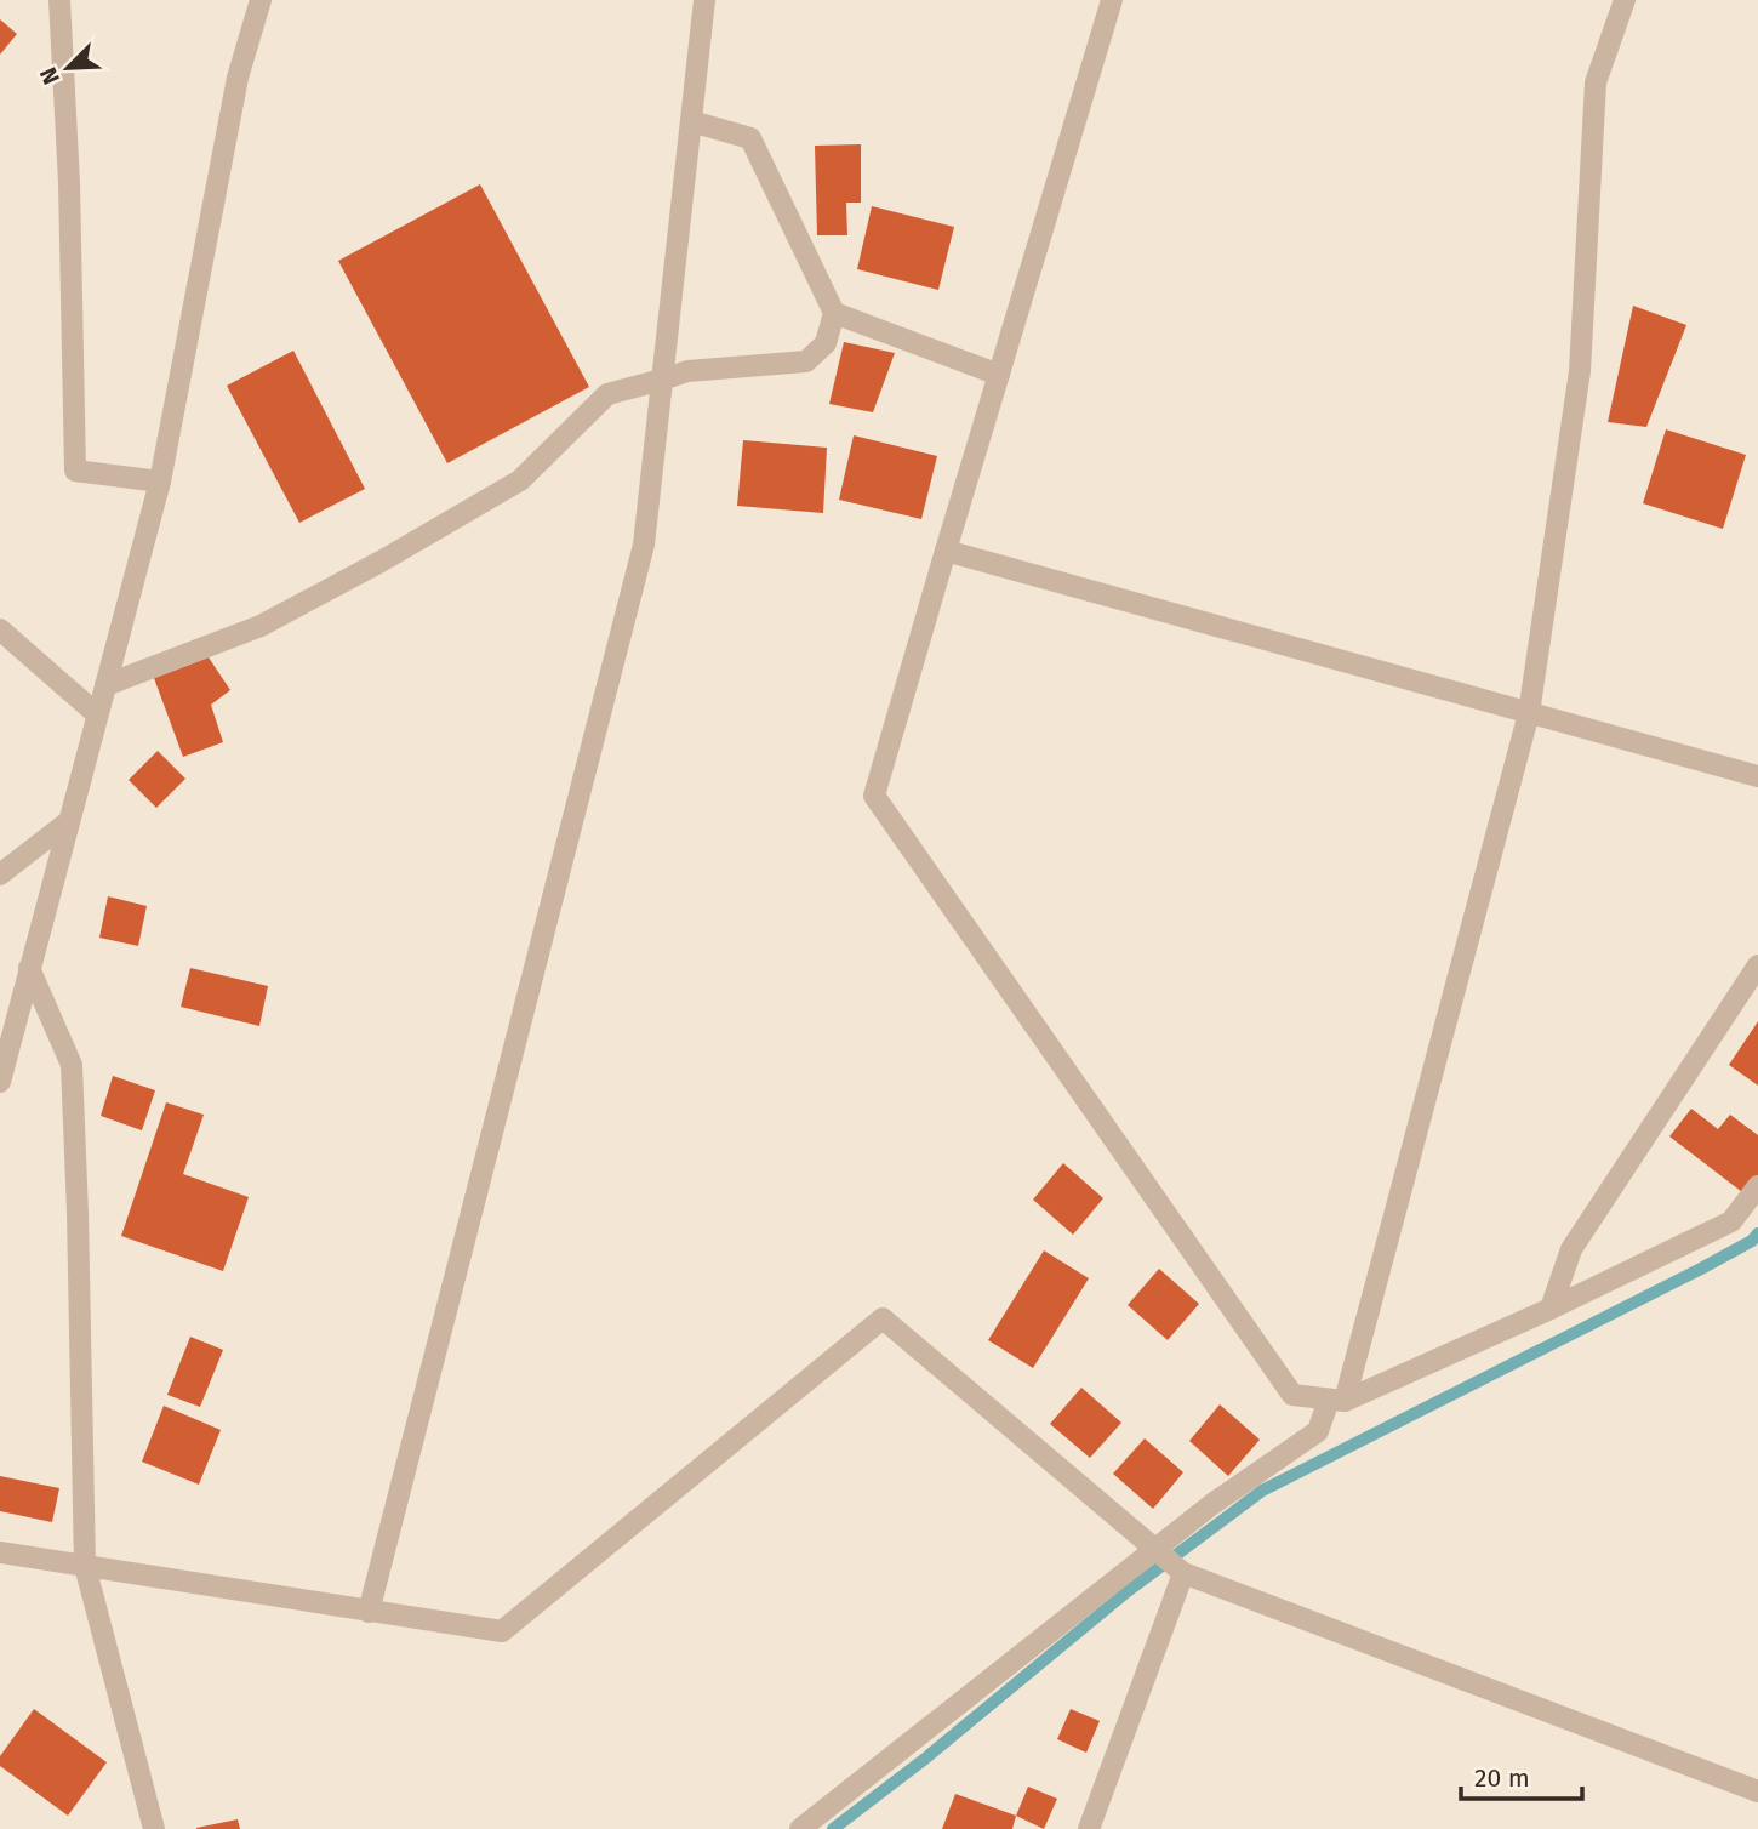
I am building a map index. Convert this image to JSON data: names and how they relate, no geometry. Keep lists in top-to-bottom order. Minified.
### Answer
{"scale_bar":"20 m","north":"bottom left"}
